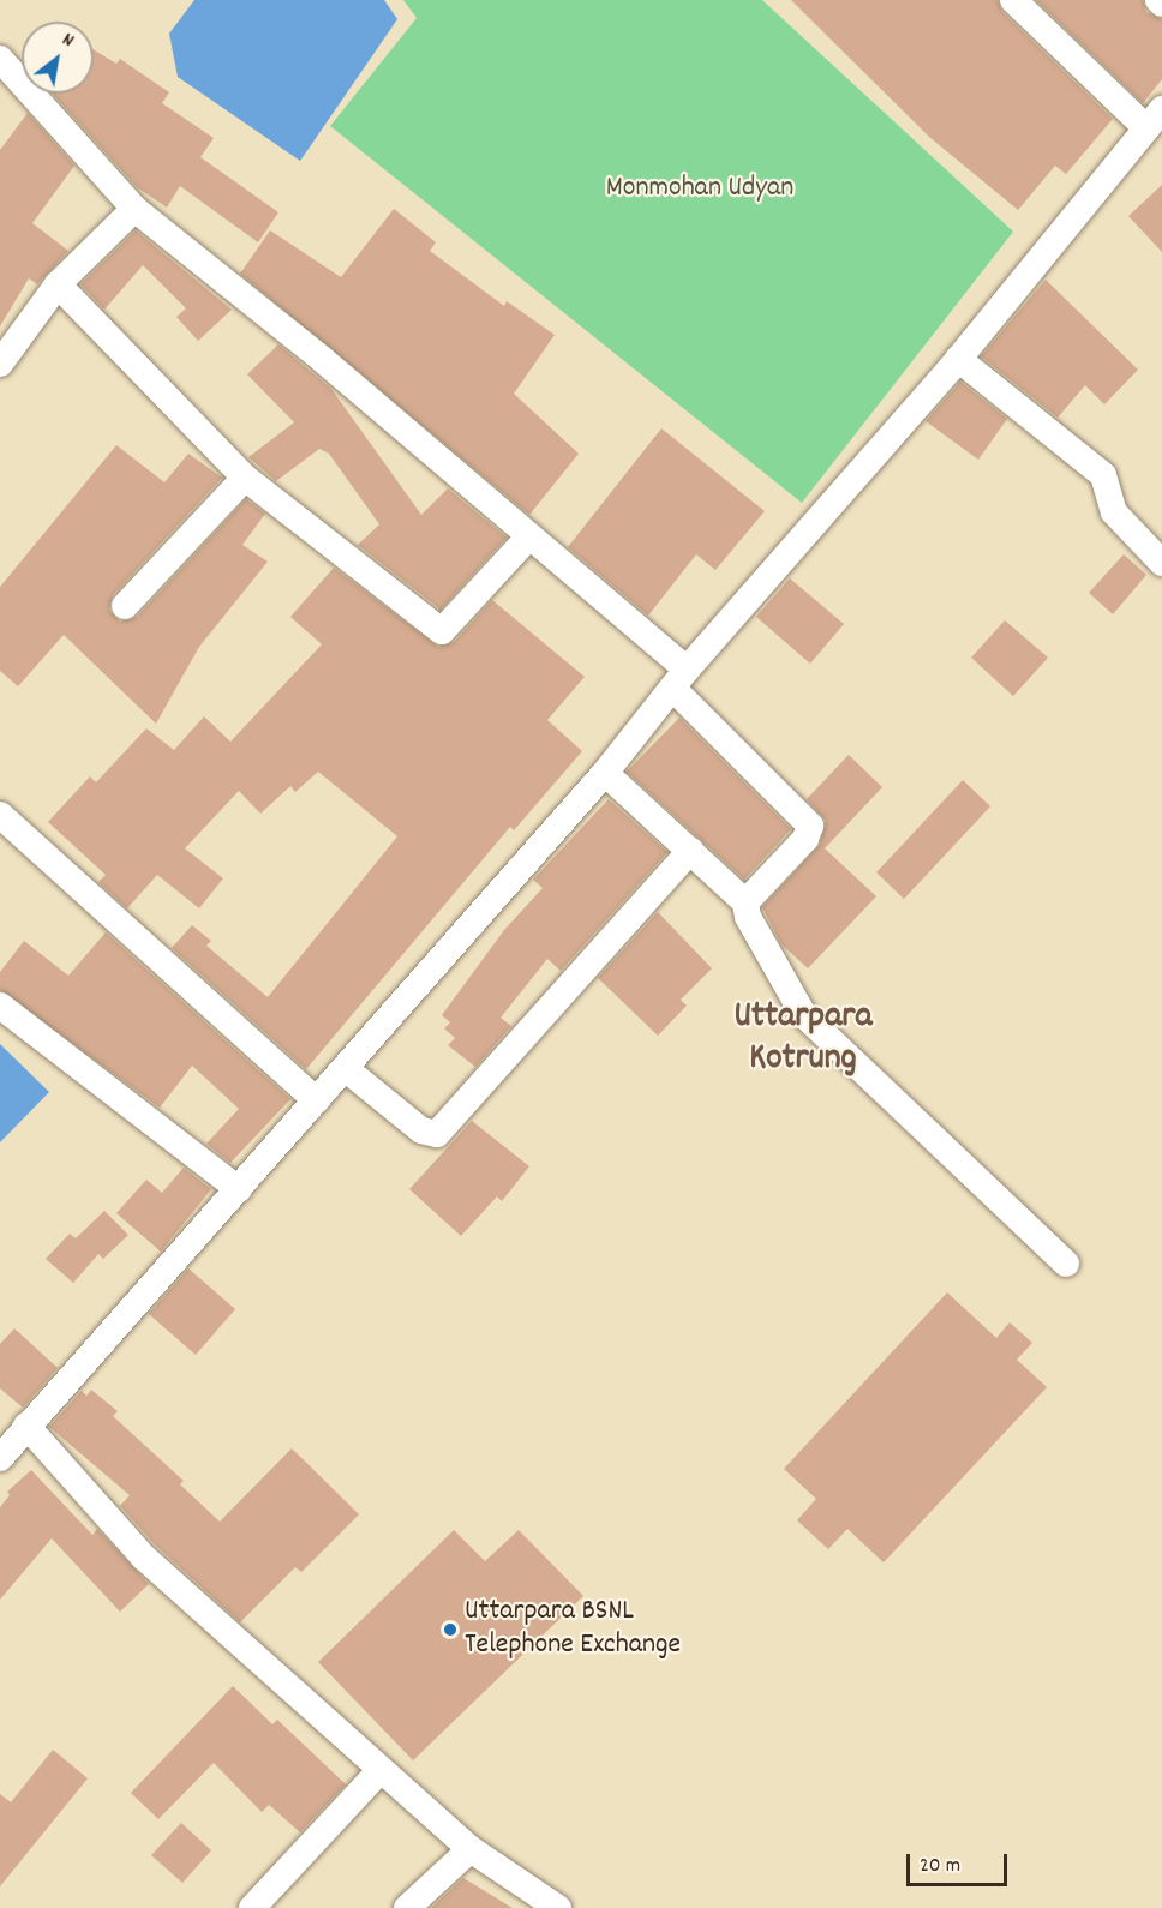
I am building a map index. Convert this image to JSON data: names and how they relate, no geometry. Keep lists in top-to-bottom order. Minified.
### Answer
{"districts":["Uttarpara Kotrung"],"parks":["Monmohan Udyan"],"places":["Uttarpara BSNL Telephone Exchange"],"scale_bar":"20 m","north":"top right"}
